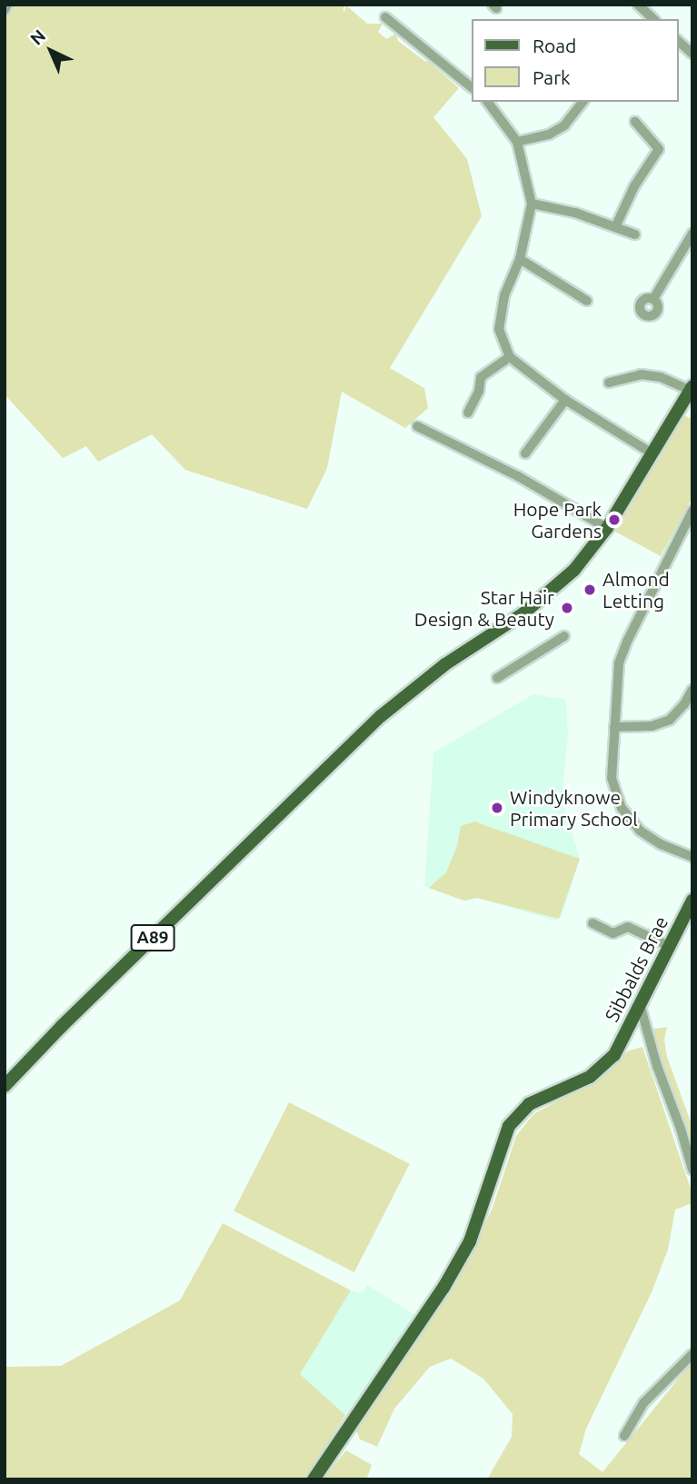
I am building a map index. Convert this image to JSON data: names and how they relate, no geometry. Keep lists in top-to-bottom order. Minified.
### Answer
{"streets":{"main road":["A89","Sibbalds Brae"]},"places":["Hope Park Gardens","Almond Letting","Star Hair Design & Beauty","Windyknowe Primary School"],"legend":["Road","Park"],"north":"top left"}
